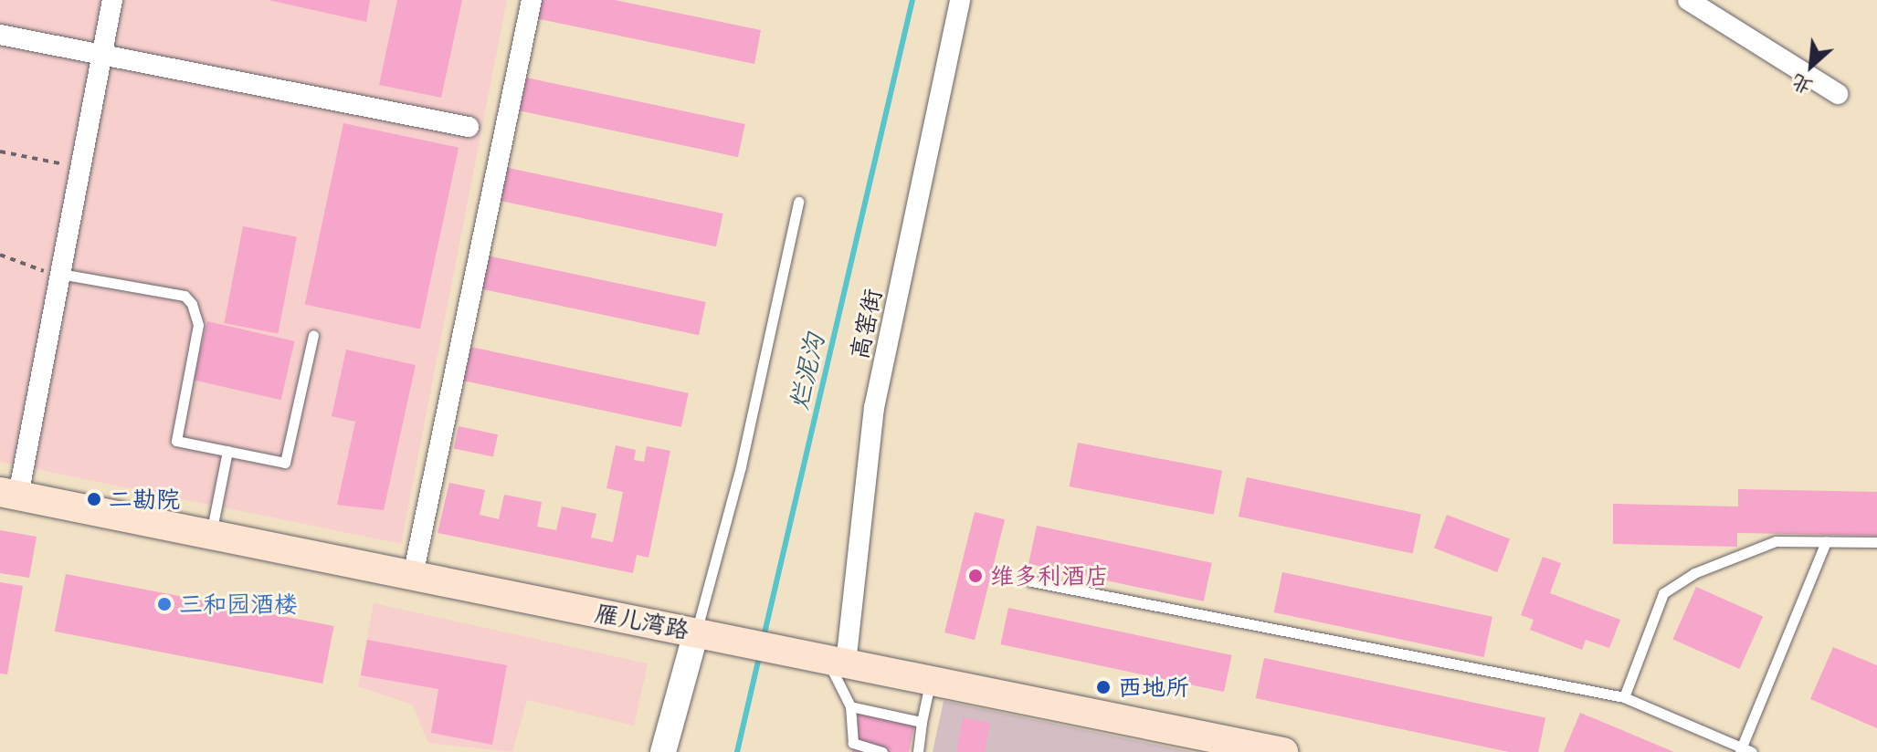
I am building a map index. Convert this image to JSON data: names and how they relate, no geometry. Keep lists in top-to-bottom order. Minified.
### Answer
{"streets":{"main road":["雁儿湾路"],"street":["高窑街"]},"crossings":[["高窑街","雁儿湾路"]],"water":["烂泥沟"],"places":["二勘院","维多利酒店","三和园酒楼","西地所"],"north":"bottom left"}
